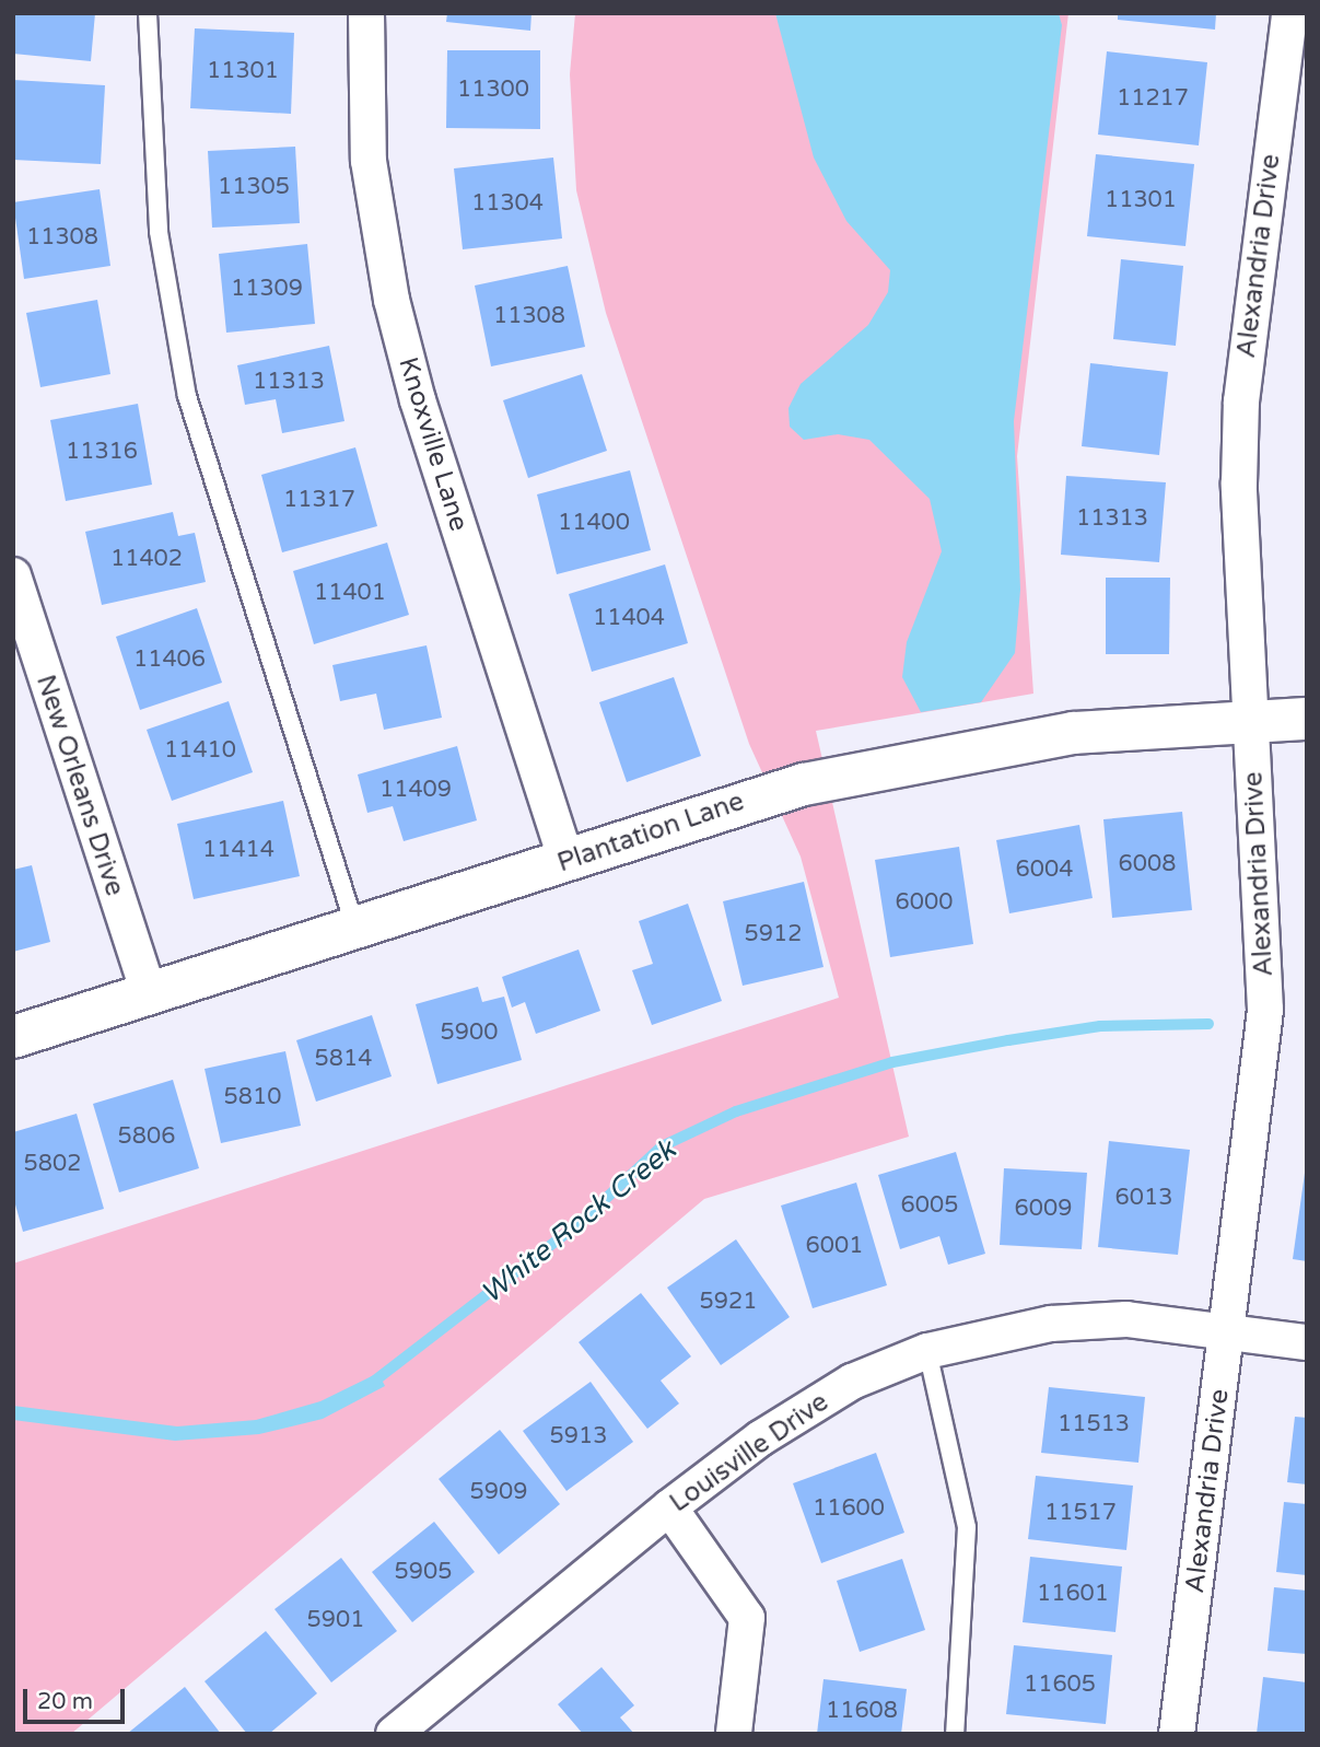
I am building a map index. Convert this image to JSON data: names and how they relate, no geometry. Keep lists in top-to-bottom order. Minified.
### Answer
{"streets":{"street":["Alexandria Drive","Knoxville Lane","New Orleans Drive","Plantation Lane","Louisville Drive"]},"crossings":[["Alexandria Drive","Plantation Lane"],["Alexandria Drive","Louisville Drive"],["Knoxville Lane","Plantation Lane"],["New Orleans Drive","Plantation Lane"]],"water":["White Rock Creek"],"house_numbers":["11301","11300","11217","11305","11301","11304","11308","11309","11308","11313","11316","11317","11313","11400","11402","11401","11404","11406","11410","11409","11414","6008","6004","6000","5912","5900","5814","5810","5806","5802","6013","6005","6009","6001","5921","11513","5913","5909","11600","11517","5905","11601","5901","11605","11608"],"scale_bar":"20 m"}
